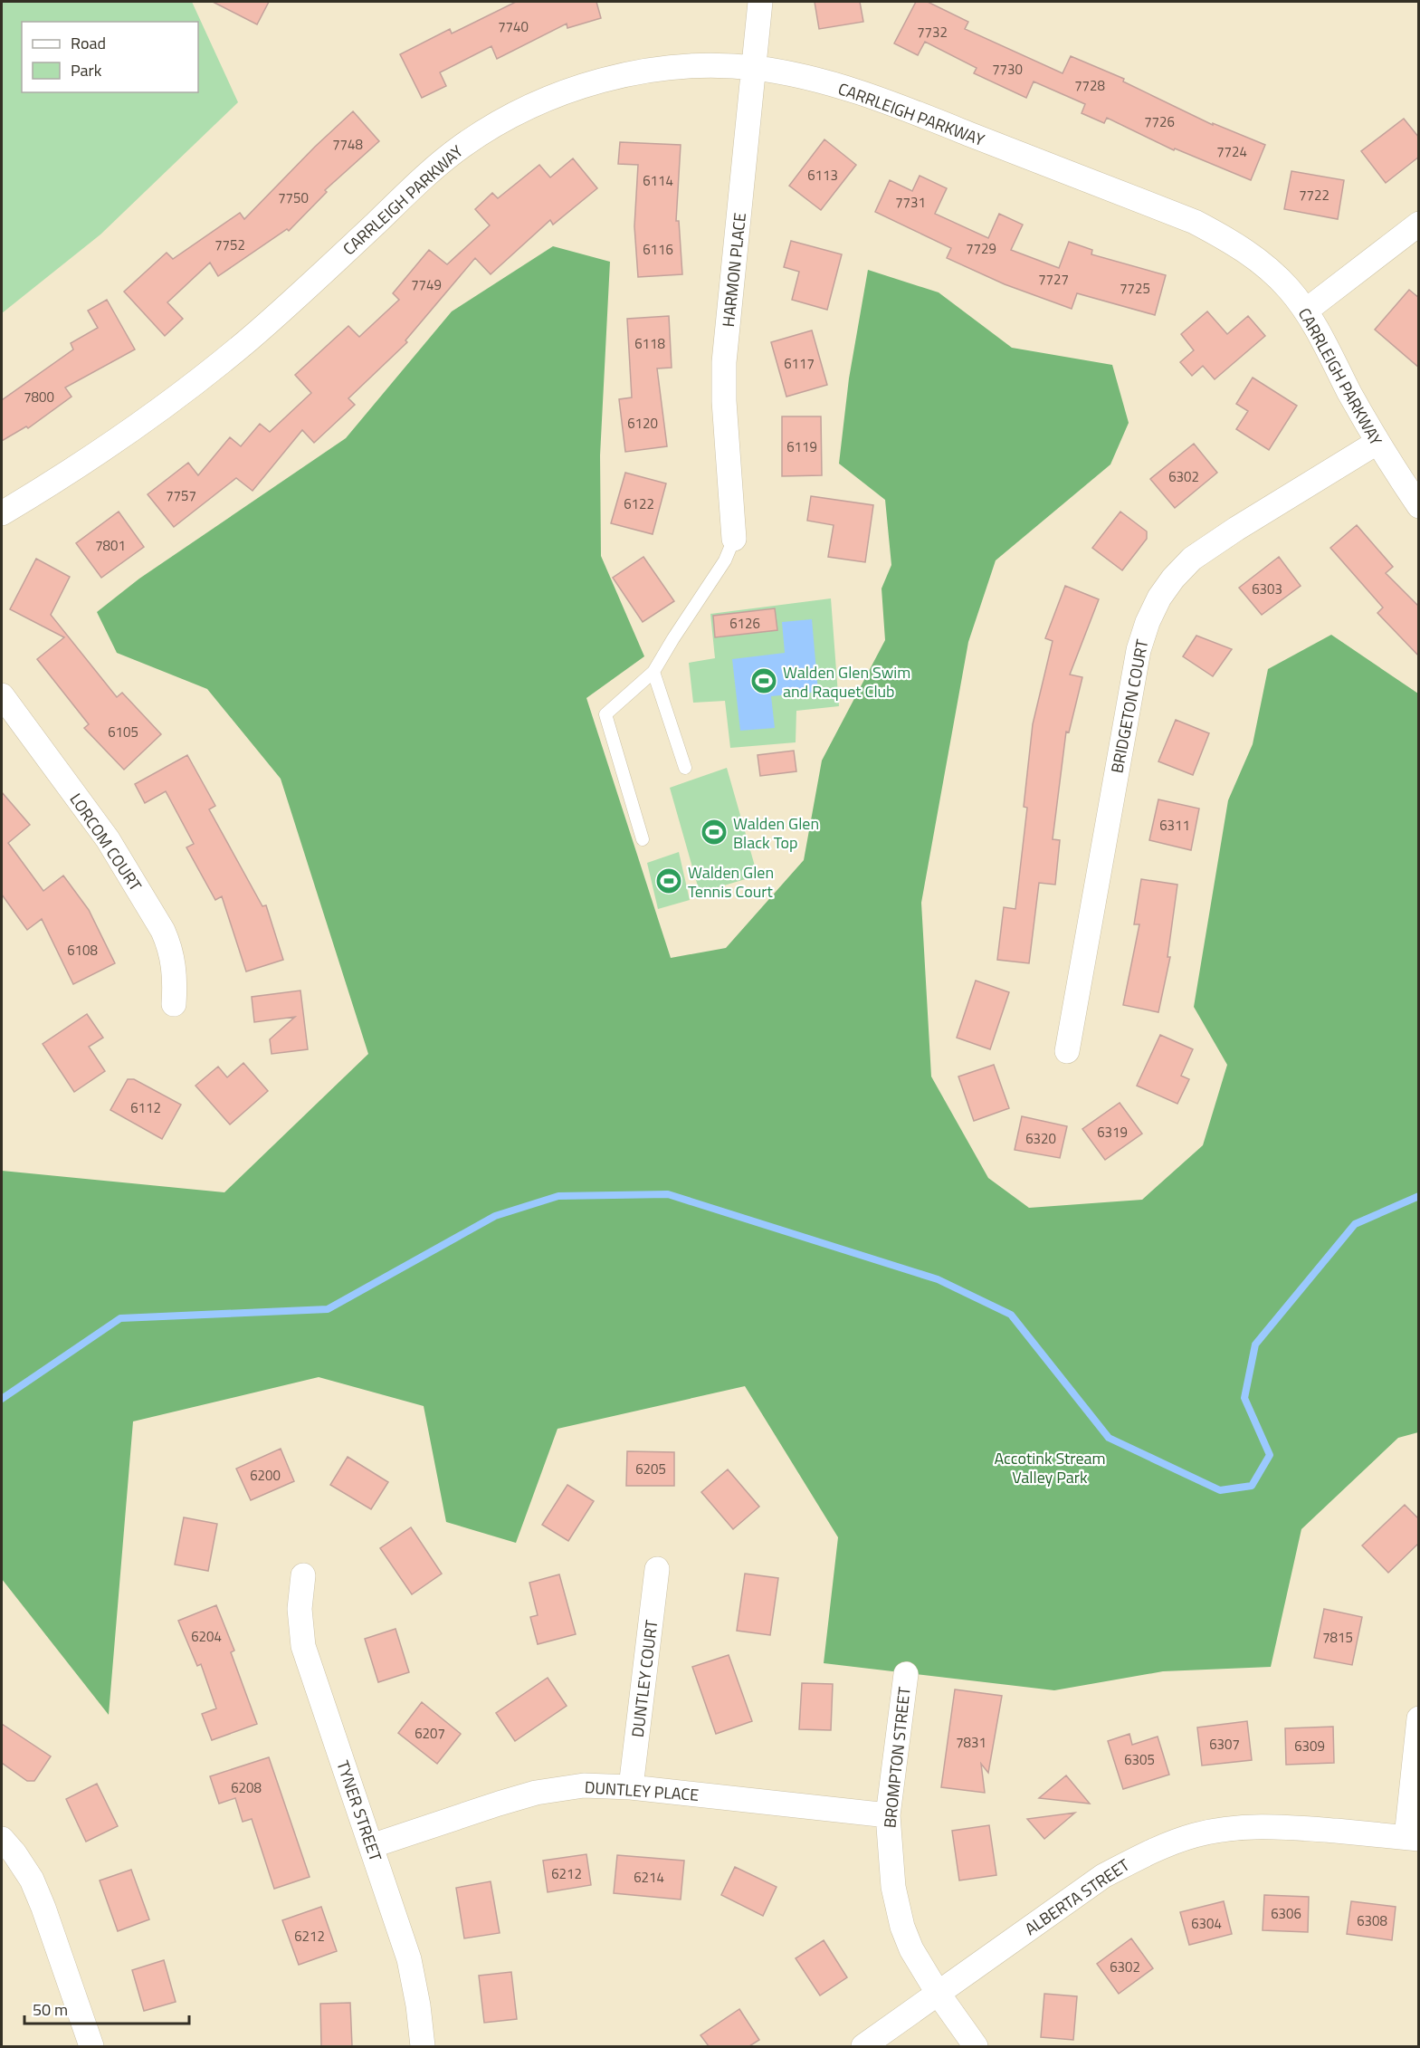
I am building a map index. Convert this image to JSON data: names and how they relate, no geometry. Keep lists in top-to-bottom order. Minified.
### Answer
{"streets":{"street":["CARRLEIGH PARKWAY","HARMON PLACE","BRIDGETON COURT","LORCOM COURT","DUNTLEY COURT","BROMPTON STREET","DUNTLEY PLACE","TYNER STREET","ALBERTA STREET"]},"crossings":[["CARRLEIGH PARKWAY","HARMON PLACE"],["CARRLEIGH PARKWAY","BRIDGETON COURT"],["DUNTLEY COURT","DUNTLEY PLACE"],["BROMPTON STREET","DUNTLEY PLACE"],["BROMPTON STREET","ALBERTA STREET"],["DUNTLEY PLACE","TYNER STREET"]],"parks":["Accotink Stream Valley Park"],"places":{"sports":["Walden Glen Swim and Raquet Club","Walden Glen Black Top","Walden Glen Tennis Court"]},"house_numbers":["7740","7732","7730","7728","7726","7748","7724","6113","6114","7722","7750","7731","7752","7729","6116","7727","7749","7725","6118","6117","7800","6120","6119","6302","7757","6122","7801","6303","6126","6105","6311","6108","6112","6319","6320","6205","6200","6204","7815","6207","7831","6307","6309","6305","6208","6212","6214","6306","6308","6304","6212","6302"],"legend":["Road","Park"],"scale_bar":"50 m"}
